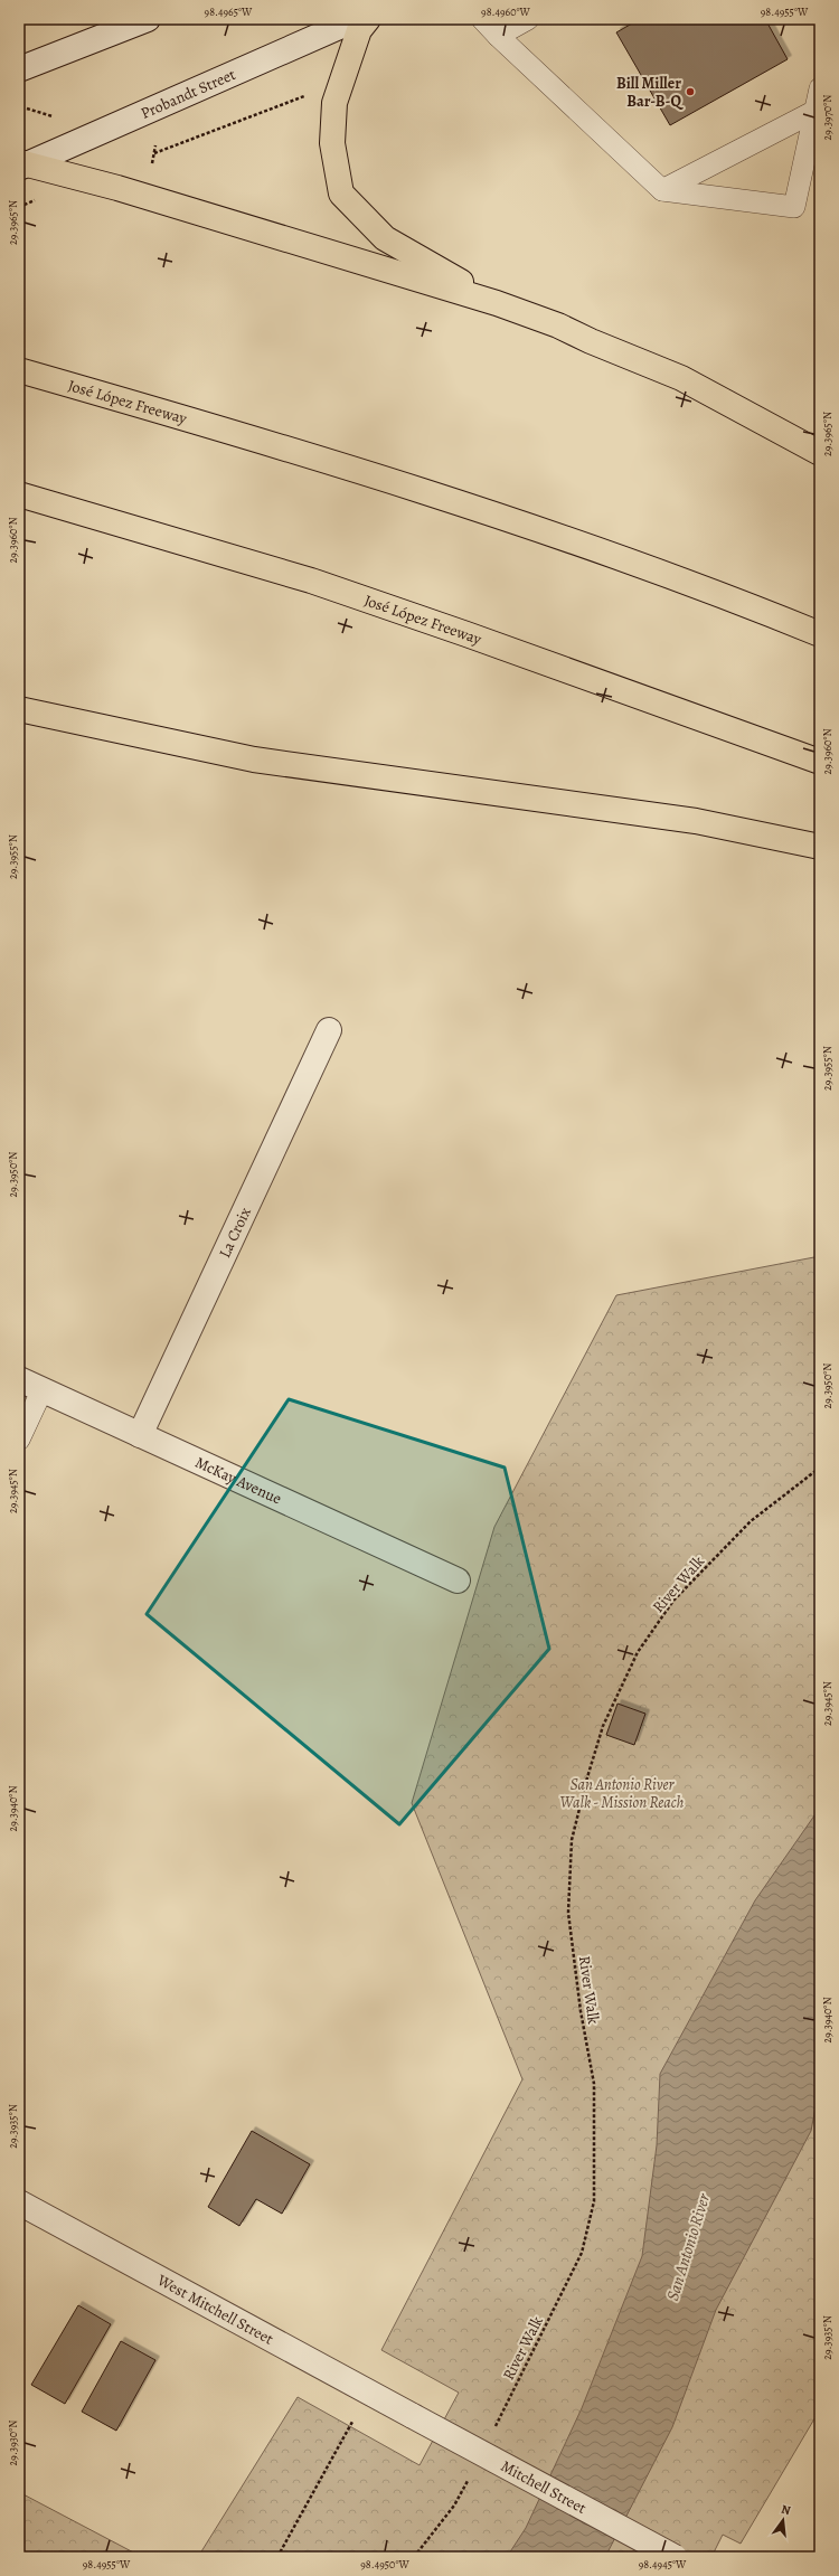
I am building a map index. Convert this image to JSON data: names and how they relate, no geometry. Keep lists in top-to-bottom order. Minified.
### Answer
{"streets":{"highway":["José López Freeway"],"street":["Probandt Street","La Croix","McKay Avenue","West Mitchell Street","Mitchell Street"],"path":["River Walk"]},"crossings":[["La Croix","McKay Avenue"],["West Mitchell Street","Mitchell Street"]],"water":["San Antonio River"],"parks":["San Antonio River Walk - Mission Reach"],"places":["Bill Miller Bar-B-Q"],"north":"top","coordinates":["98.4965°W","98.4960°W","98.4955°W","29.3970°N","29.3965°N","29.3960°N","29.3955°N","29.3950°N","29.3945°N","29.3940°N","29.3935°N","29.3930°N","98.4950°W","98.4945°W"]}
